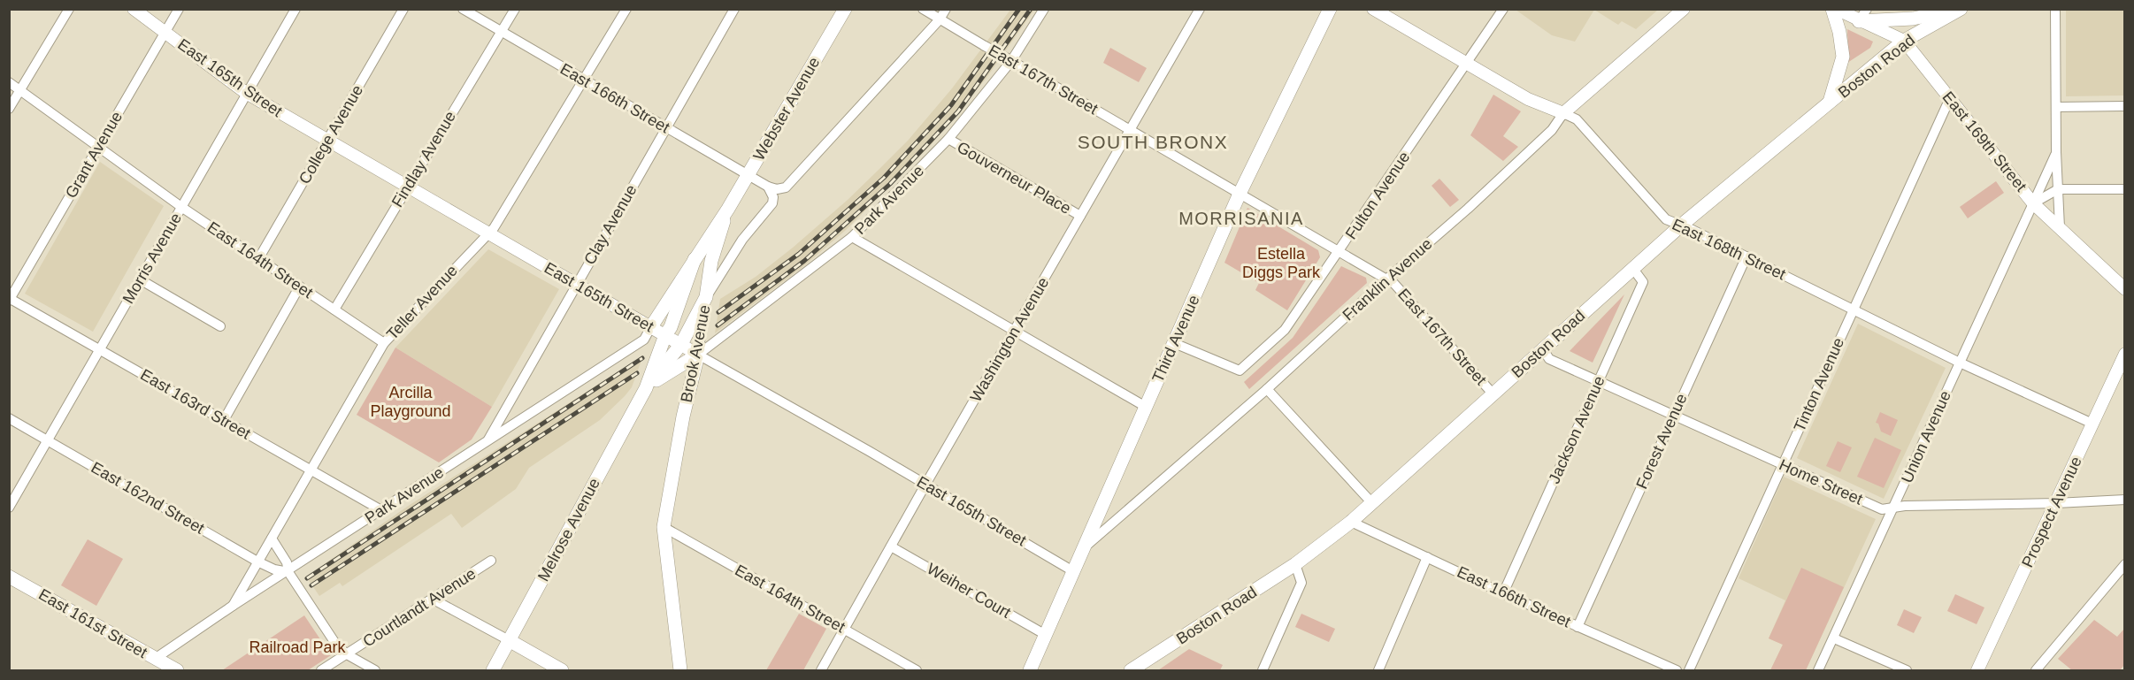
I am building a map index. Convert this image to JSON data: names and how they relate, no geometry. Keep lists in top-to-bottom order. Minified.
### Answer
{"streets":{"main road":["Boston Road","Webster Avenue","Third Avenue","Brook Avenue","Melrose Avenue","East 161st Street"],"street":["East 165th Street","East 167th Street","East 166th Street","College Avenue","East 169th Street","Grant Avenue","Findlay Avenue","Gouverneur Place","Fulton Avenue","Park Avenue","Clay Avenue","East 168th Street","Morris Avenue","East 164th Street","Franklin Avenue","Teller Avenue","Washington Avenue","Tinton Avenue","East 163rd Street","Jackson Avenue","Union Avenue","Forest Avenue","Home Street","East 162nd Street","Prospect Avenue","Weiher Court","Courtlandt Avenue"]},"crossings":[["Boston Road","East 167th Street"],["Boston Road","East 166th Street"],["Boston Road","East 169th Street"],["Boston Road","East 168th Street"],["Boston Road","Jackson Avenue"],["Boston Road","Home Street"],["East 165th Street","Webster Avenue"],["East 165th Street","College Avenue"],["East 165th Street","Grant Avenue"],["East 165th Street","Findlay Avenue"],["East 165th Street","Park Avenue"],["East 165th Street","Clay Avenue"],["East 165th Street","Morris Avenue"],["East 165th Street","Teller Avenue"],["East 165th Street","Third Avenue"],["East 165th Street","Washington Avenue"],["East 165th Street","Brook Avenue"],["East 165th Street","Melrose Avenue"],["East 167th Street","Fulton Avenue"],["East 167th Street","Park Avenue"],["East 167th Street","Franklin Avenue"],["East 167th Street","Third Avenue"],["East 167th Street","Washington Avenue"],["East 166th Street","Webster Avenue"],["East 166th Street","Findlay Avenue"],["East 166th Street","Clay Avenue"],["East 166th Street","Teller Avenue"],["East 166th Street","Brook Avenue"],["East 166th Street","Jackson Avenue"],["East 166th Street","Forest Avenue"],["Webster Avenue","Park Avenue"],["Webster Avenue","Brook Avenue"],["Webster Avenue","Melrose Avenue"],["College Avenue","East 164th Street"],["East 169th Street","Tinton Avenue"],["East 169th Street","Union Avenue"],["Grant Avenue","East 164th Street"],["Grant Avenue","East 163rd Street"],["Findlay Avenue","East 164th Street"],["Gouverneur Place","Park Avenue"],["Gouverneur Place","Washington Avenue"],["Fulton Avenue","East 168th Street"],["Fulton Avenue","Third Avenue"],["Park Avenue","Clay Avenue"],["Park Avenue","Teller Avenue"],["Park Avenue","Brook Avenue"],["Park Avenue","East 163rd Street"],["Park Avenue","East 162nd Street"],["Park Avenue","East 161st Street"],["East 168th Street","Franklin Avenue"],["East 168th Street","Tinton Avenue"],["East 168th Street","Union Avenue"],["East 168th Street","Forest Avenue"],["East 168th Street","Prospect Avenue"],["Morris Avenue","East 164th Street"],["Morris Avenue","East 163rd Street"],["Morris Avenue","East 162nd Street"],["East 164th Street","Teller Avenue"],["East 164th Street","Washington Avenue"],["East 164th Street","Brook Avenue"],["Franklin Avenue","Third Avenue"],["Teller Avenue","East 163rd Street"],["Teller Avenue","East 162nd Street"],["Third Avenue","Weiher Court"],["Washington Avenue","Weiher Court"],["Tinton Avenue","Home Street"],["Jackson Avenue","Home Street"],["Union Avenue","Home Street"],["Forest Avenue","Home Street"],["Home Street","Prospect Avenue"]],"districts":["SOUTH BRONX","MORRISANIA"],"parks":["Estella Diggs Park","Arcilla Playground","Railroad Park"]}
